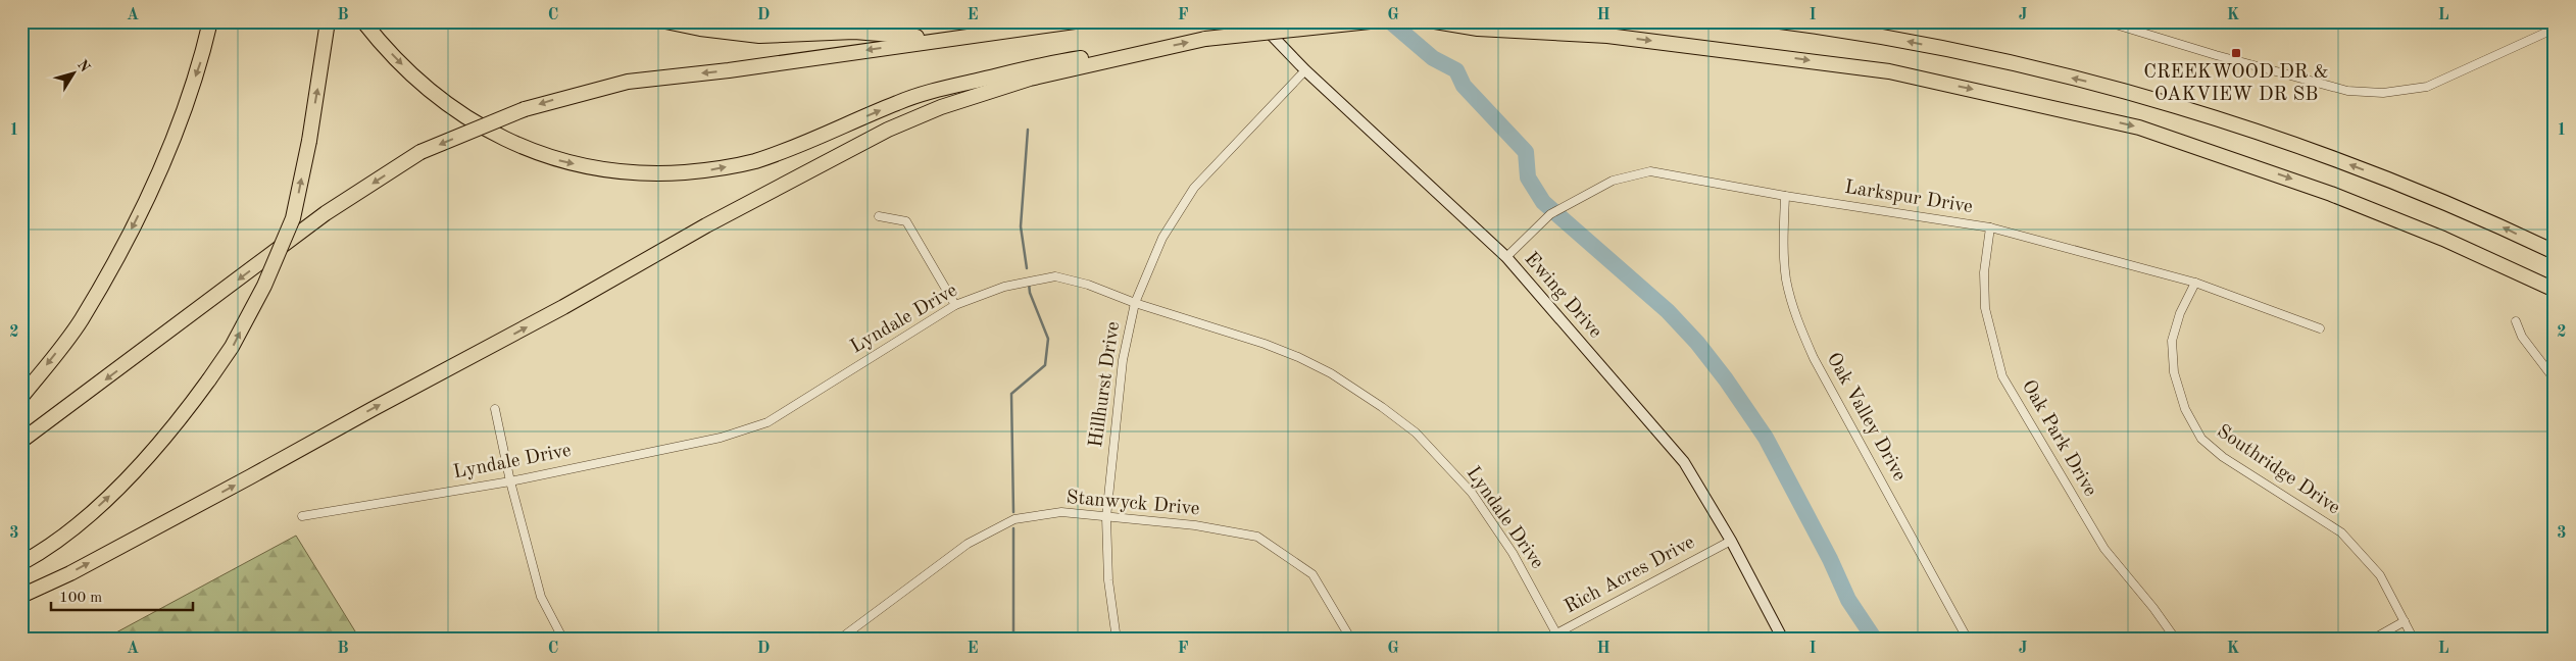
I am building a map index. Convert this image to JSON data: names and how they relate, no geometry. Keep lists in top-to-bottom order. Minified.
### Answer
{"streets":{"main road":["Ewing Drive"],"street":["Larkspur Drive","Lyndale Drive","Hillhurst Drive","Oak Valley Drive","Oak Park Drive","Southridge Drive","Stanwyck Drive","Rich Acres Drive"]},"crossings":[["Larkspur Drive","Ewing Drive"],["Larkspur Drive","Oak Valley Drive"],["Larkspur Drive","Oak Park Drive"],["Larkspur Drive","Southridge Drive"],["Ewing Drive","Hillhurst Drive"],["Ewing Drive","Rich Acres Drive"],["Lyndale Drive","Hillhurst Drive"],["Lyndale Drive","Rich Acres Drive"],["Hillhurst Drive","Stanwyck Drive"]],"places":{"transit":["CREEKWOOD DR & OAKVIEW DR SB"]},"scale_bar":"100 m","north":"top right","grid":{"columns":["A","B","C","D","E","F","G","H","I","J","K","L"],"rows":["1","2","3"]}}
